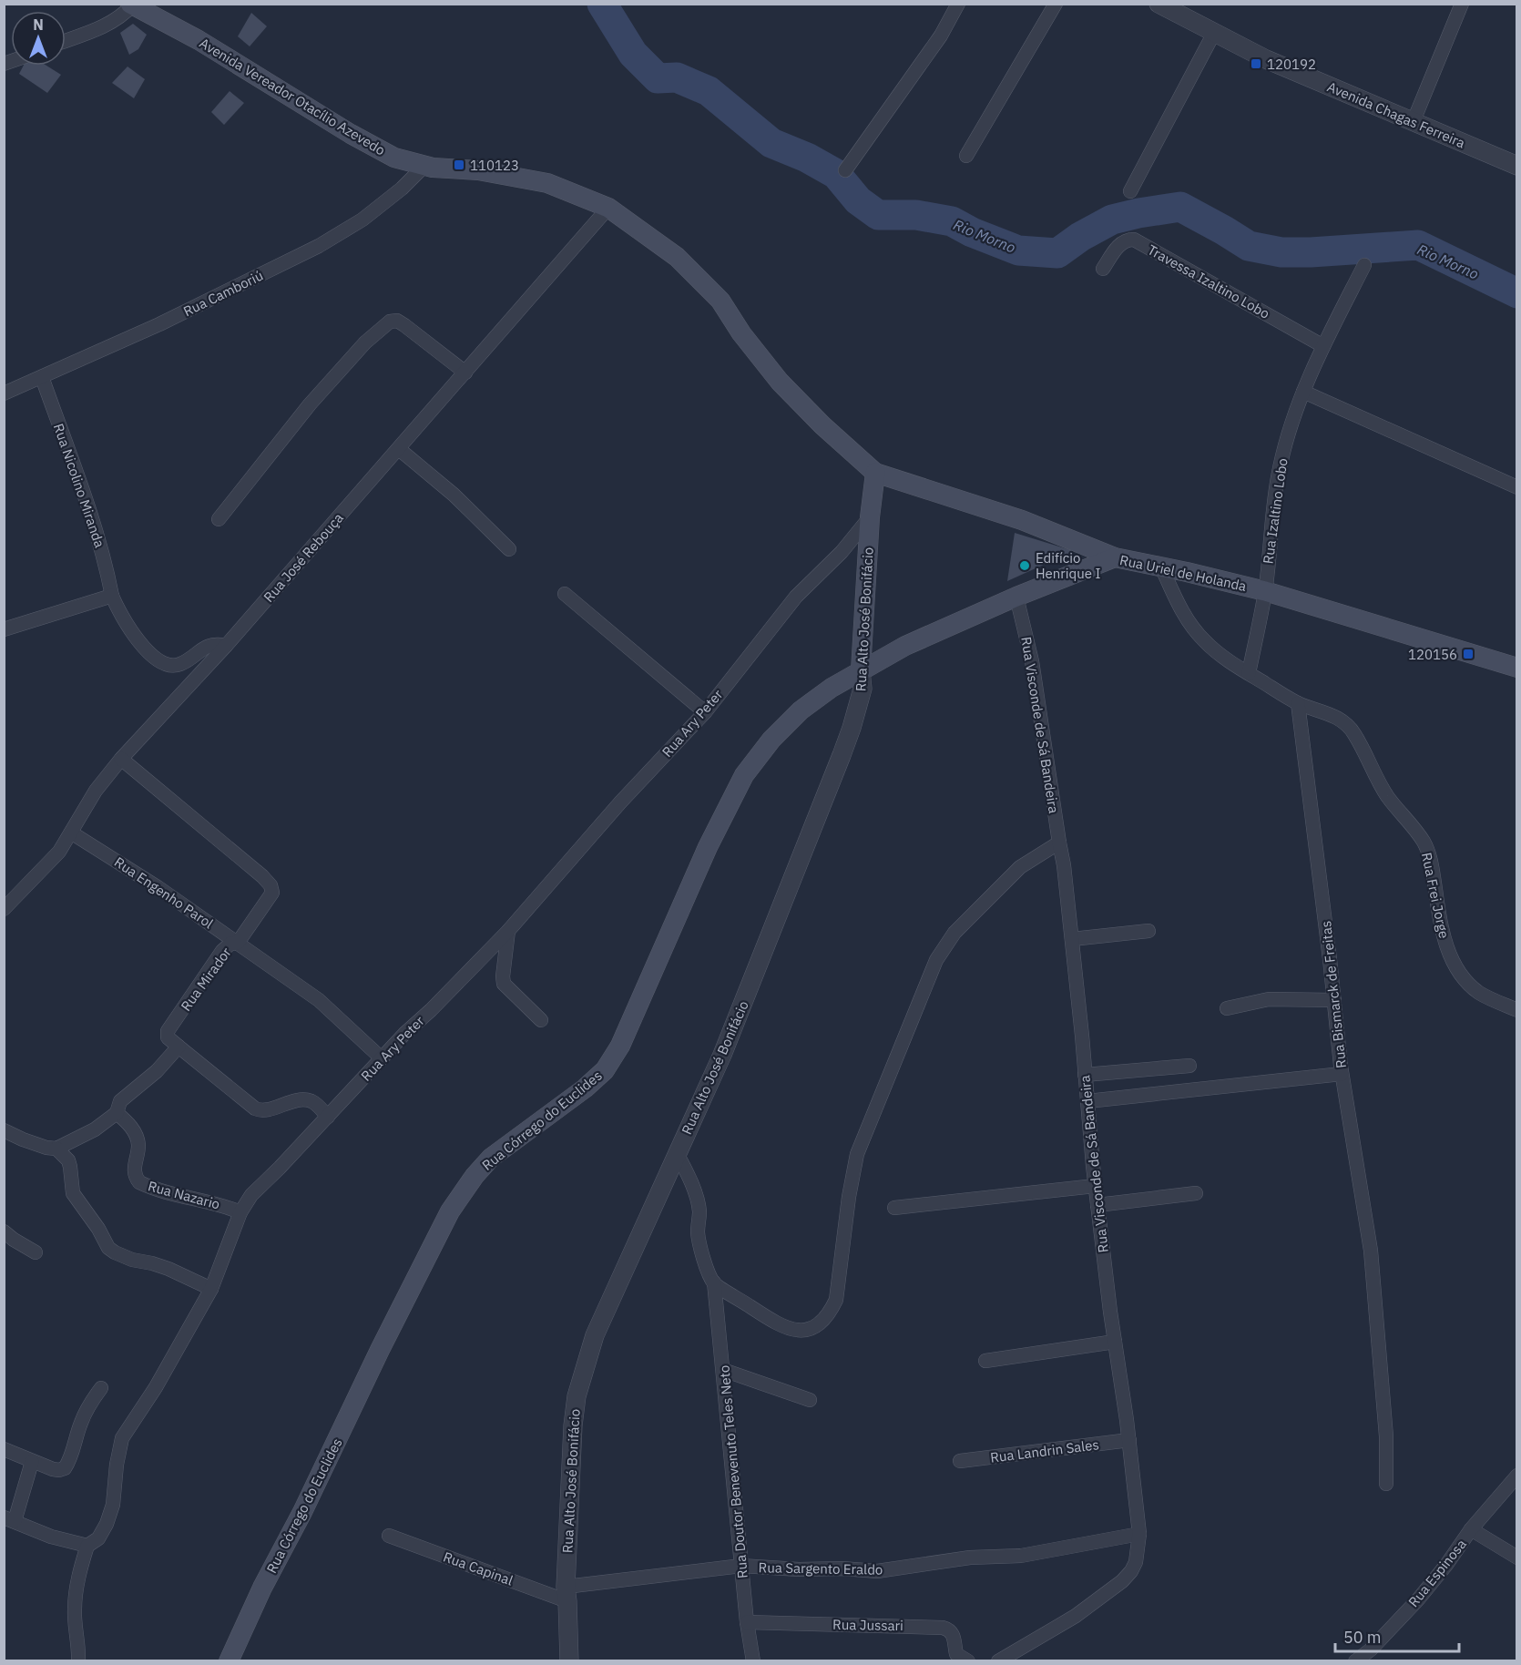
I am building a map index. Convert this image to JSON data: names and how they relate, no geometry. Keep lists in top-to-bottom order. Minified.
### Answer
{"streets":{"main road":["Avenida Vereador Otacílio Azevedo","Rua Uriel de Holanda","Rua Alto José Bonifácio","Rua Córrego do Euclides"],"street":["Avenida Chagas Ferreira","Travessa Izaltino Lobo","Rua Camboriú","Rua Nicolino Miranda","Rua Izaltino Lobo","Rua José Rebouça","Rua Ary Peter","Rua Visconde de Sá Bandeira","Rua Engenho Parol","Rua Frei Jorge","Rua Mirador","Rua Bismarck de Freitas","Rua Nazario","Rua Landrin Sales","Rua Doutor Benevenuto Teles Neto","Rua Capinal","Rua Sargento Eraldo","Rua Espinosa","Rua Jussari"]},"crossings":[["Avenida Vereador Otacílio Azevedo","Rua Camboriú"],["Avenida Vereador Otacílio Azevedo","Rua José Rebouça"],["Avenida Vereador Otacílio Azevedo","Rua Uriel de Holanda"],["Avenida Vereador Otacílio Azevedo","Rua Alto José Bonifácio"],["Travessa Izaltino Lobo","Rua Izaltino Lobo"],["Rua Camboriú","Rua Nicolino Miranda"],["Rua Nicolino Miranda","Rua José Rebouça"],["Rua Izaltino Lobo","Rua Uriel de Holanda"],["Rua José Rebouça","Rua Engenho Parol"],["Rua José Rebouça","Rua Mirador"],["Rua Uriel de Holanda","Rua Alto José Bonifácio"],["Rua Uriel de Holanda","Rua Visconde de Sá Bandeira"],["Rua Uriel de Holanda","Rua Córrego do Euclides"],["Rua Alto José Bonifácio","Rua Ary Peter"],["Rua Alto José Bonifácio","Rua Córrego do Euclides"],["Rua Alto José Bonifácio","Rua Capinal"],["Rua Alto José Bonifácio","Rua Sargento Eraldo"],["Rua Ary Peter","Rua Engenho Parol"],["Rua Ary Peter","Rua Nazario"],["Rua Visconde de Sá Bandeira","Rua Landrin Sales"],["Rua Visconde de Sá Bandeira","Rua Sargento Eraldo"],["Rua Engenho Parol","Rua Mirador"],["Rua Frei Jorge","Rua Bismarck de Freitas"],["Rua Doutor Benevenuto Teles Neto","Rua Sargento Eraldo"],["Rua Doutor Benevenuto Teles Neto","Rua Jussari"],["Rua Capinal","Rua Sargento Eraldo"]],"water":["Rio Morno"],"places":{"transit":["120192","110123","120156"],"other":["Edifício Henrique I"]},"scale_bar":"50 m","north":"top"}
